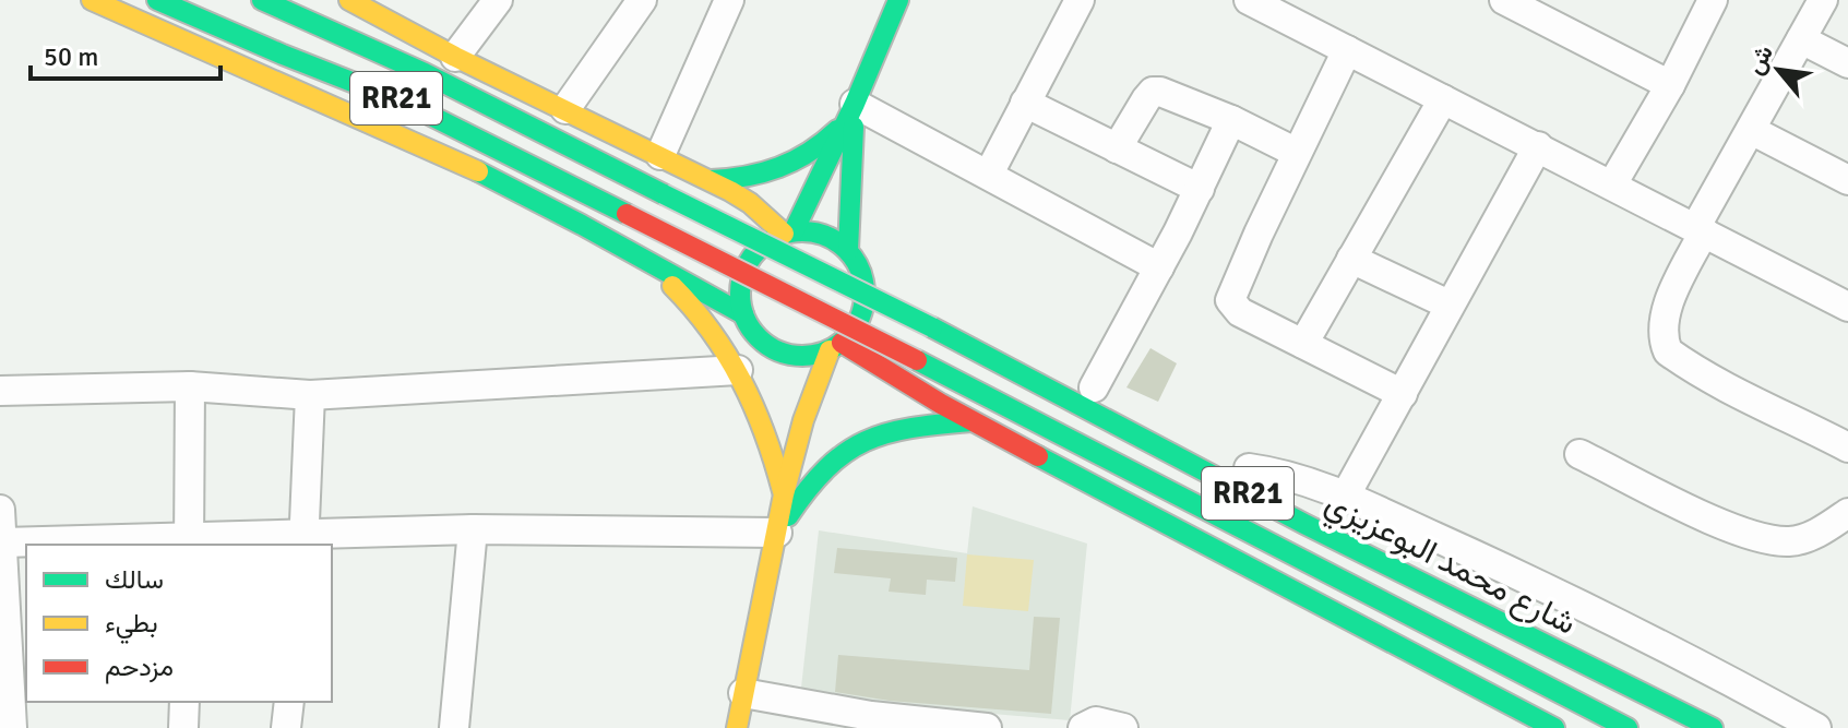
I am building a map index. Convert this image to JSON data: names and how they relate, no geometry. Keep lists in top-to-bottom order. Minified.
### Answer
{"streets":{"main road":["RR21","شارع محمد البوعزيزي"]},"legend":["سالك","بطيء","مزدحم"],"scale_bar":"50 m","north":"top left"}
